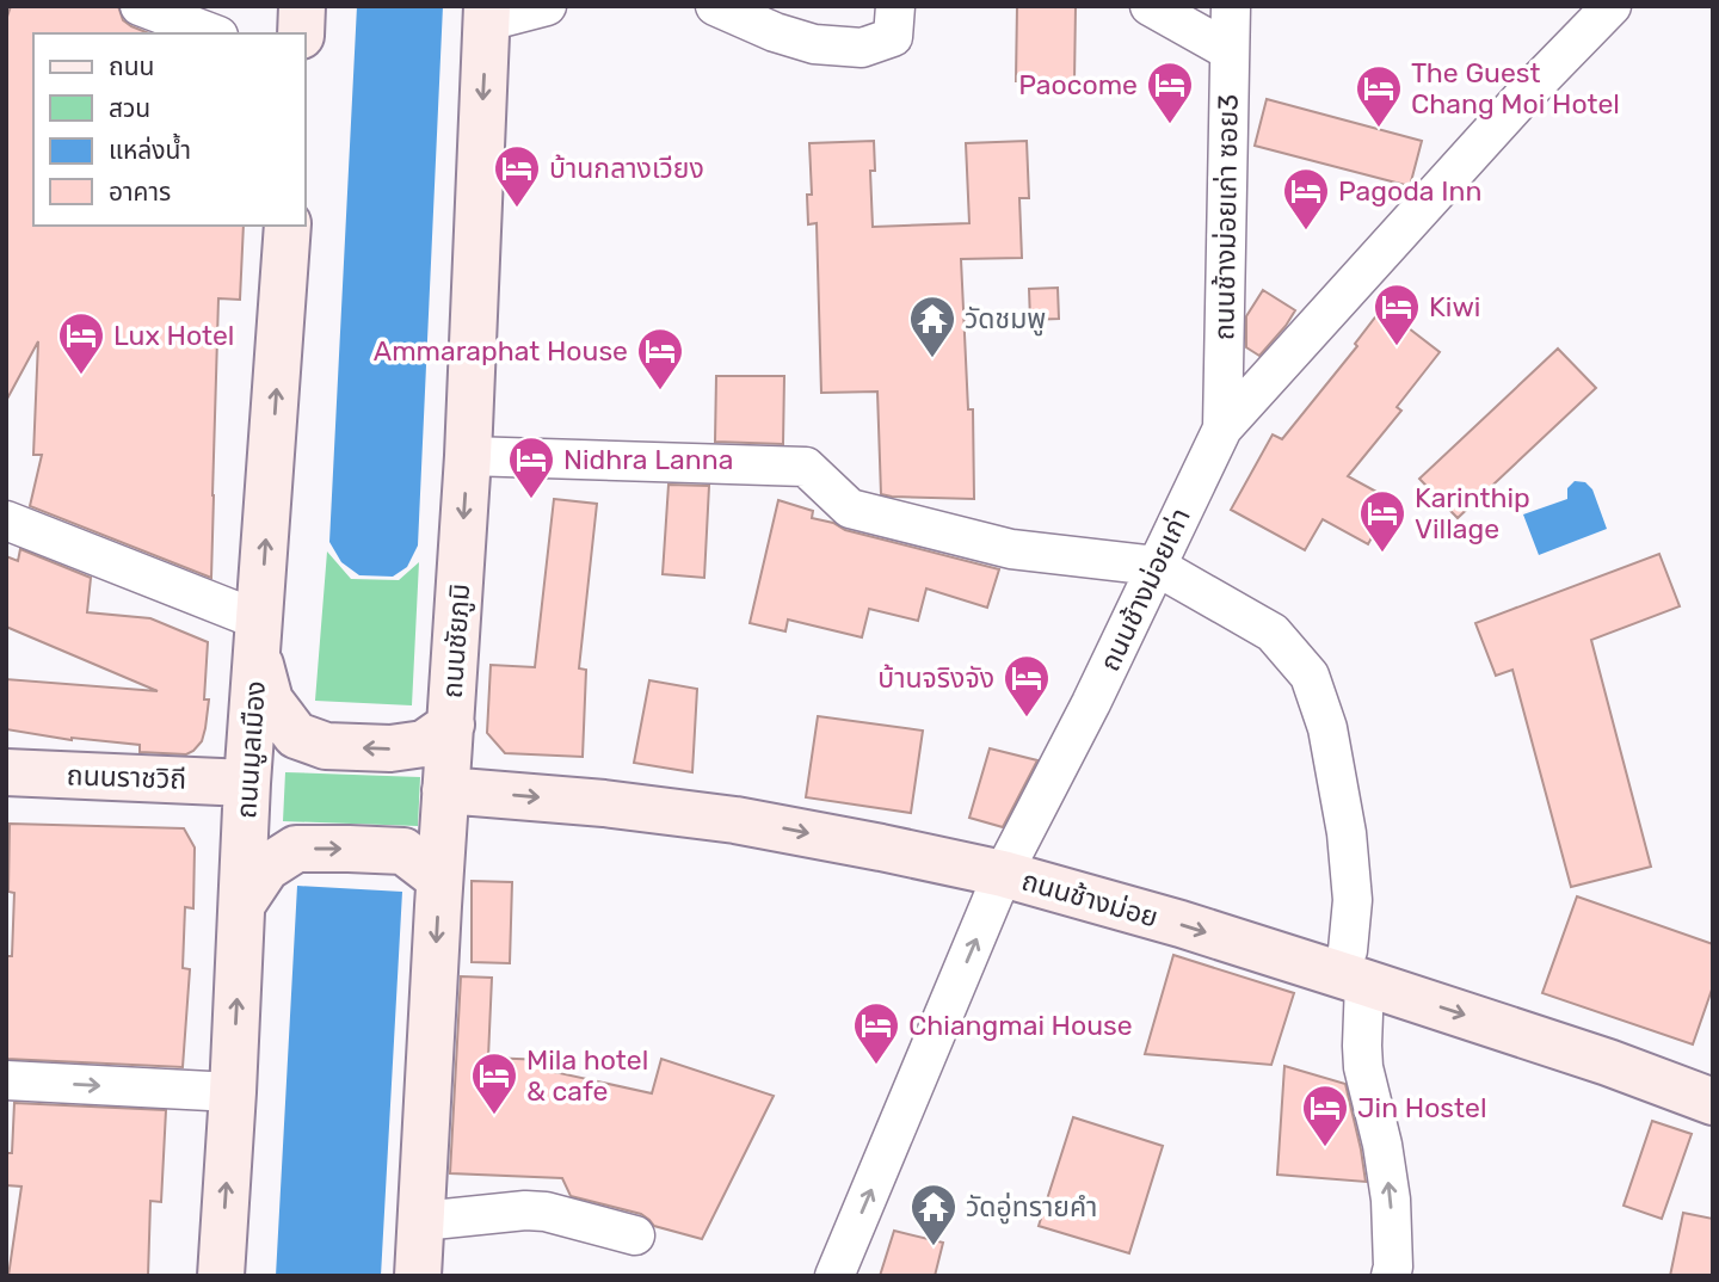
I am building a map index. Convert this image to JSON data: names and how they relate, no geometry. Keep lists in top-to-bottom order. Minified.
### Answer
{"streets":{"main road":["ถนนชัยภูมิ","ถนนมูลเมือง","ถนนราชวิถี","ถนนช้างม่อย"],"street":["ถนนช้างม่อยเก่า ซอย3","ถนนช้างม่อยเก่า"]},"crossings":[["ถนนช้างม่อยเก่า ซอย3","ถนนช้างม่อยเก่า"],["ถนนช้างม่อยเก่า","ถนนช้างม่อย"],["ถนนชัยภูมิ","ถนนช้างม่อย"],["ถนนมูลเมือง","ถนนราชวิถี"]],"one_way":["ถนนชัยภูมิ","ถนนมูลเมือง","ถนนช้างม่อย"],"places":{"hotel":["Paocome","The Guest Chang Moi Hotel","บ้านกลางเวียง","Pagoda Inn","Kiwi","Lux Hotel","Ammaraphat House","Nidhra Lanna","Karinthip Village","บ้านจริงจัง","Chiangmai House","Mila hotel & cafe","Jin Hostel"],"temple":["วัดชมพู","วัดอู่ทรายคำ"]},"legend":["ถนน","สวน","แหล่งน้ำ","อาคาร"]}
